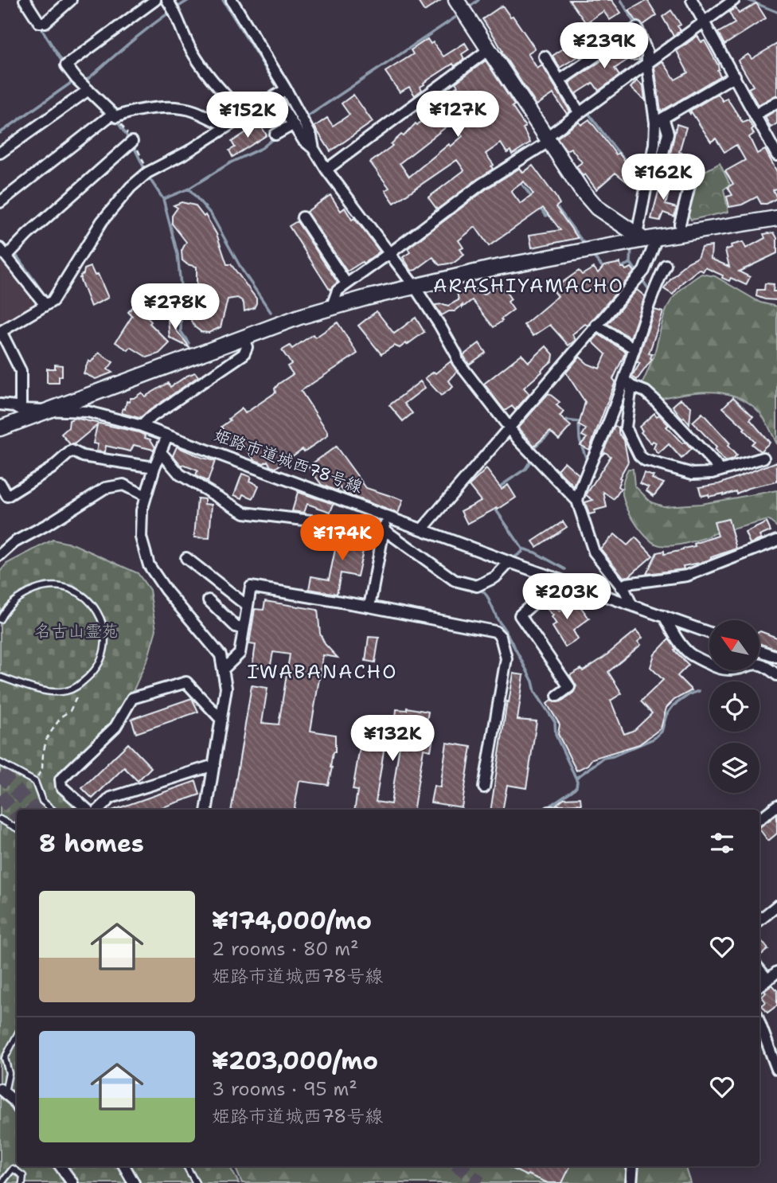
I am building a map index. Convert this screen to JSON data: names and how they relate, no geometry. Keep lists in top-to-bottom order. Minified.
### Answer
{"streets":{"street":["姫路市道城西78号線"]},"districts":["ARASHIYAMACHO","IWABANACHO"],"parks":["名古山霊苑"],"north":"top left","page":{"price":["¥239K","¥127K","¥152K","¥162K","¥278K","¥174K","¥203K","¥132K"],"heading":"8 homes","list":[{"name":"¥174,000/mo","note":"2 rooms · 80 m² · 姫路市道城西78号線"},{"name":"¥203,000/mo","note":"3 rooms · 95 m² · 姫路市道城西78号線"}]}}
